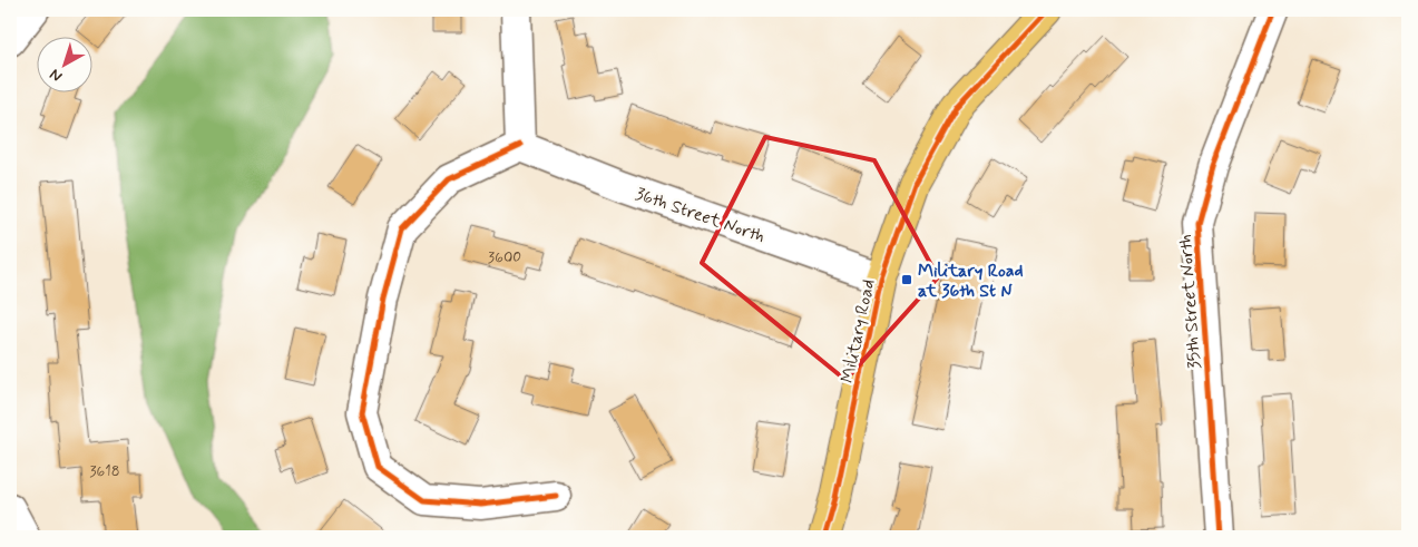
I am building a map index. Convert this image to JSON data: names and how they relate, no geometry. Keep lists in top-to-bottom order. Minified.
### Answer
{"streets":{"main road":["Military Road"],"street":["36th Street North","35th Street North"]},"crossings":[["36th Street North","Military Road"]],"places":{"transit":["Military Road at 36th St N"]},"house_numbers":["3600","3618"],"north":"bottom left"}
